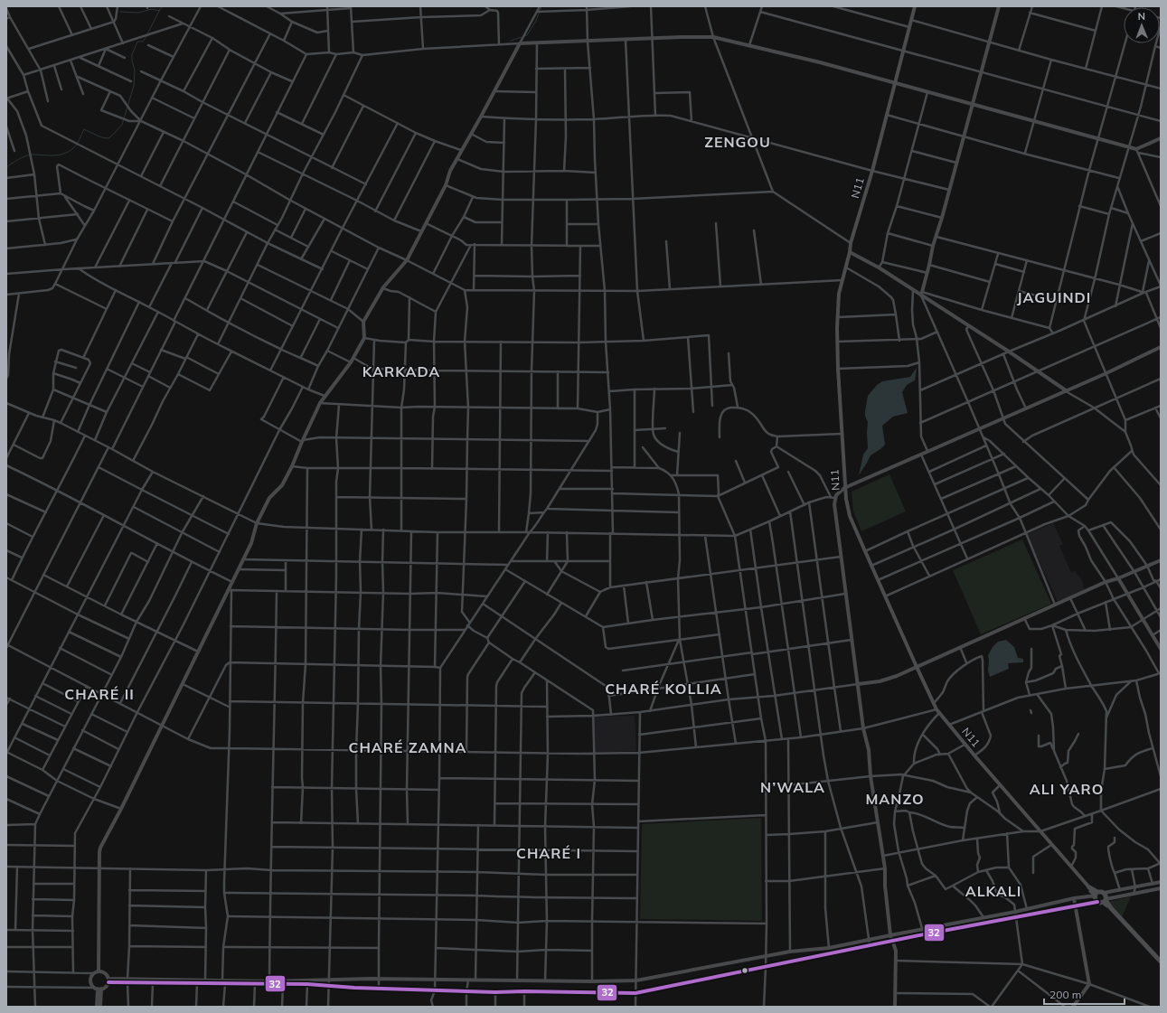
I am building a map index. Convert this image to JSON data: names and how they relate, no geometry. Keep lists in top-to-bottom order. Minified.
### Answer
{"streets":{"main road":["N11"]},"districts":["ZENGOU","JAGUINDI","KARKADA","CHARÉ KOLLIA","CHARÉ II","CHARÉ ZAMNA","N’WALA","ALI YARO","MANZO","CHARÉ I","ALKALI"],"lines":["transit line 32"],"scale_bar":"200 m","north":"top"}
